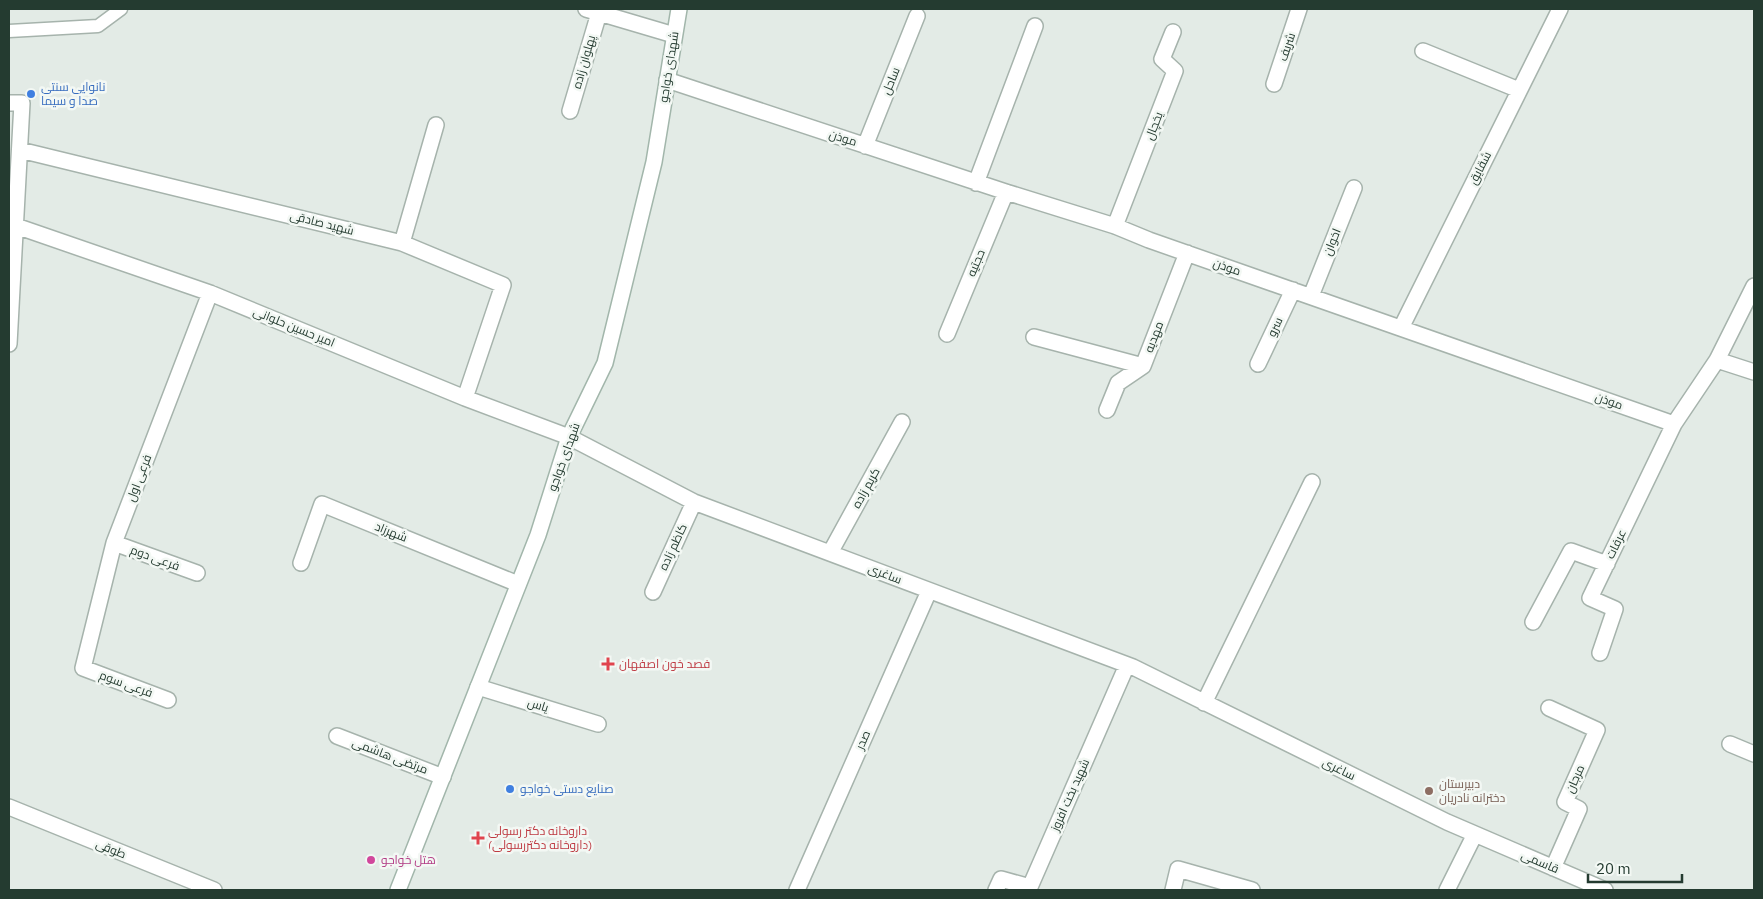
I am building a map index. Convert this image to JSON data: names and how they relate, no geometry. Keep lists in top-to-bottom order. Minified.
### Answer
{"streets":{"street":["شریف","پهلوان زاده","شهدای خواجو","ساحل","یخچال","موذن","شقایق","شهید صادقی","اخوان","حجتیه","امیر حسین حلوانی","سرو","مهدیه","فرعی اول","کریم زاده","شهرزاد","عرفات","کاظم زاده","فرعی دوم","ساغری","فرعی سوم","یاس","صدر","مرتضی هاشمی","مرجان","شهید بخت افروز","طوقی","قاسمی"]},"crossings":[["شهدای خواجو","موذن"],["شهدای خواجو","امیر حسین حلوانی"],["شهدای خواجو","شهرزاد"],["شهدای خواجو","ساغری"],["شهدای خواجو","یاس"],["شهدای خواجو","مرتضی هاشمی"],["ساحل","موذن"],["یخچال","موذن"],["موذن","شقایق"],["موذن","اخوان"],["موذن","حجتیه"],["موذن","سرو"],["موذن","مهدیه"],["موذن","عرفات"],["شهید صادقی","امیر حسین حلوانی"],["امیر حسین حلوانی","فرعی اول"],["امیر حسین حلوانی","ساغری"],["فرعی اول","فرعی دوم"],["فرعی اول","فرعی سوم"],["کریم زاده","ساغری"],["کاظم زاده","ساغری"],["ساغری","صدر"],["ساغری","شهید بخت افروز"],["ساغری","قاسمی"],["مرجان","قاسمی"]],"places":{"other":["نانوایی سنتی صدا و سیما","صنایع دستی خواجو","دبیرستان دخترانه نادریان","هتل خواجو"],"health":["فصد خون اصفهان","داروخانه دکتر رسولی (داروخانه دکتررسولی)"]},"scale_bar":"20 m"}
